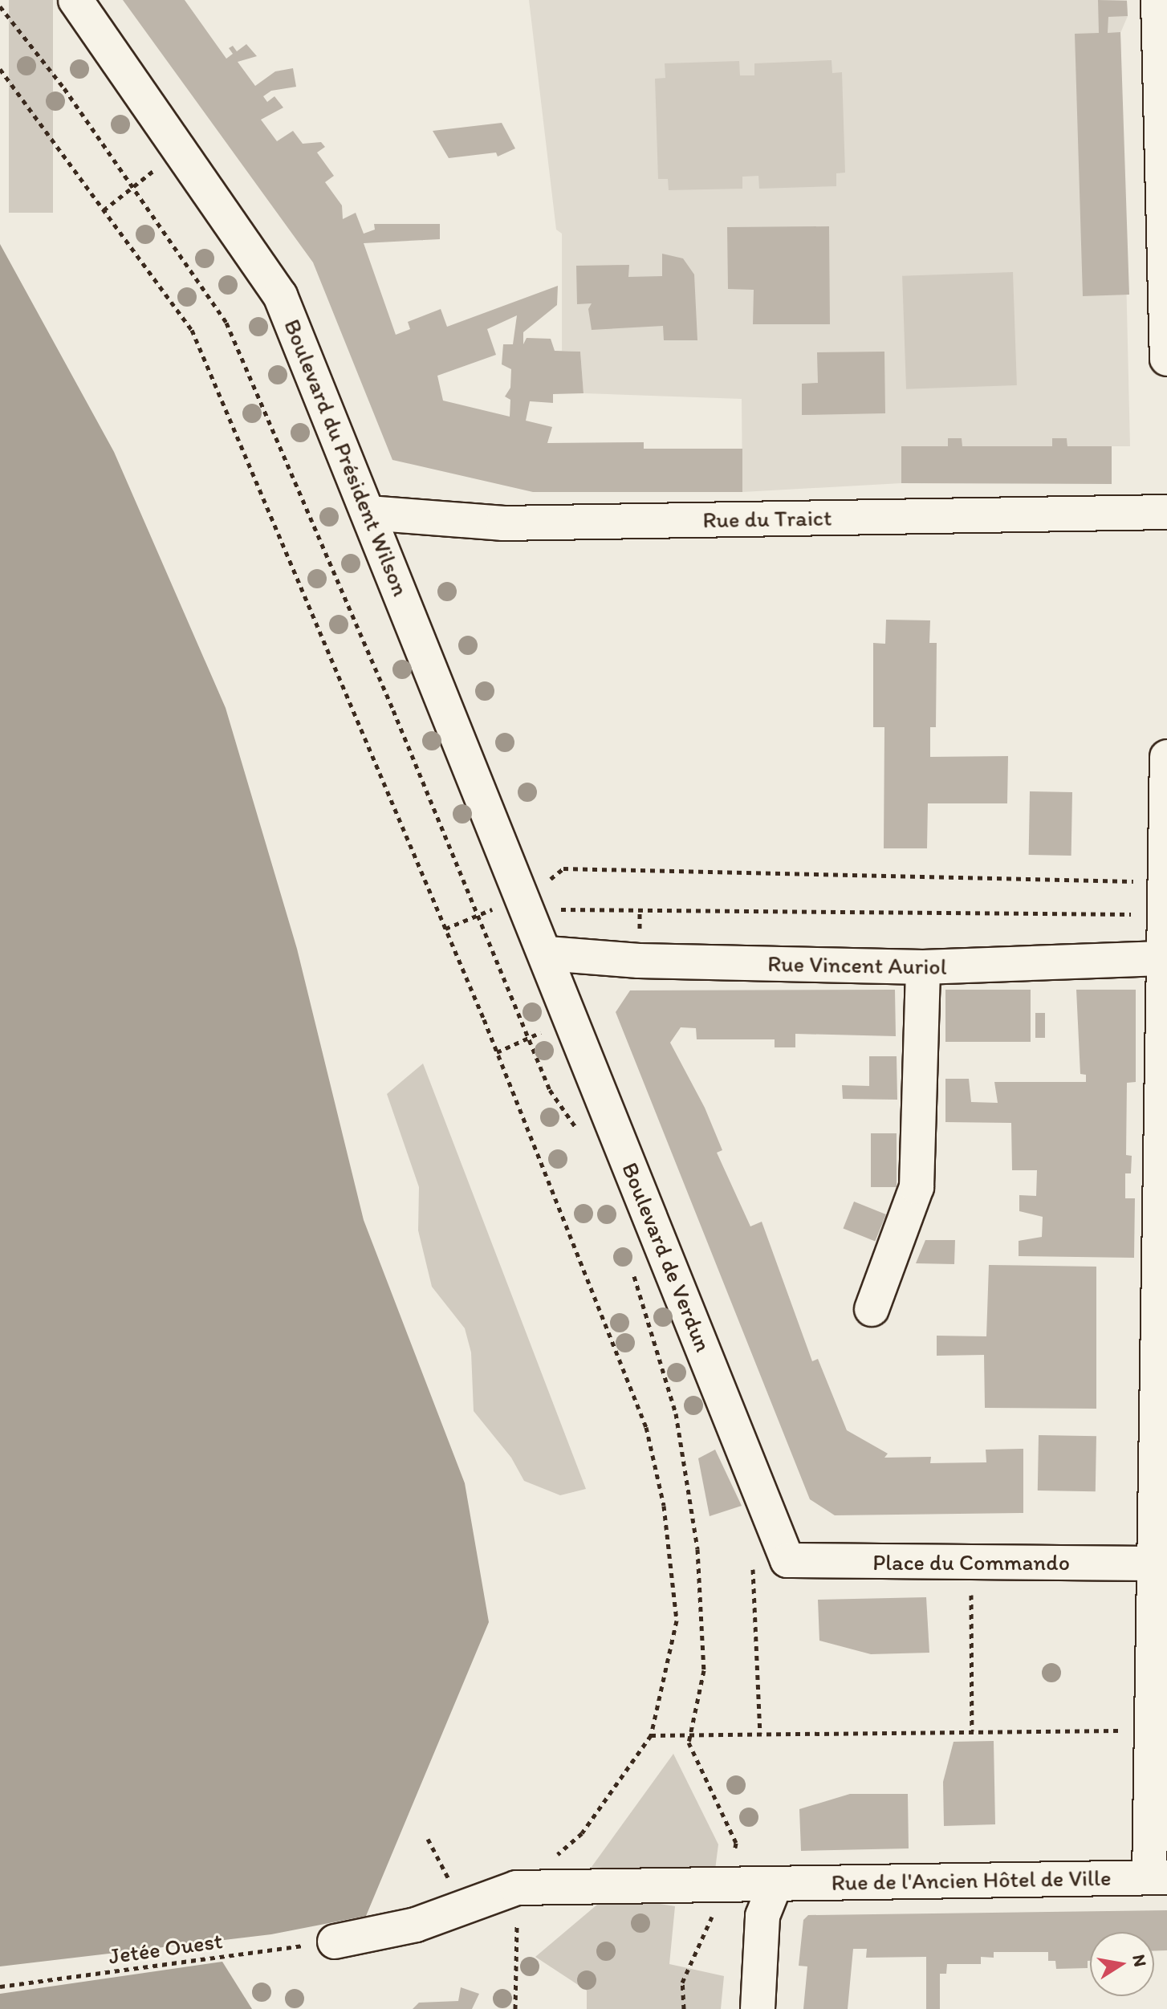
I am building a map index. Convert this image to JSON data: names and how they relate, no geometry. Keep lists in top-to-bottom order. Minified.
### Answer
{"streets":{"street":["Boulevard du Président Wilson","Rue du Traict","Rue Vincent Auriol","Boulevard de Verdun","Place du Commando","Rue de l'Ancien Hôtel de Ville"],"path":["Jetée Ouest"]},"crossings":[["Boulevard du Président Wilson","Rue du Traict"],["Boulevard du Président Wilson","Rue Vincent Auriol"],["Boulevard du Président Wilson","Boulevard de Verdun"],["Rue Vincent Auriol","Boulevard de Verdun"],["Boulevard de Verdun","Place du Commando"],["Rue de l'Ancien Hôtel de Ville","Jetée Ouest"]],"north":"right"}
